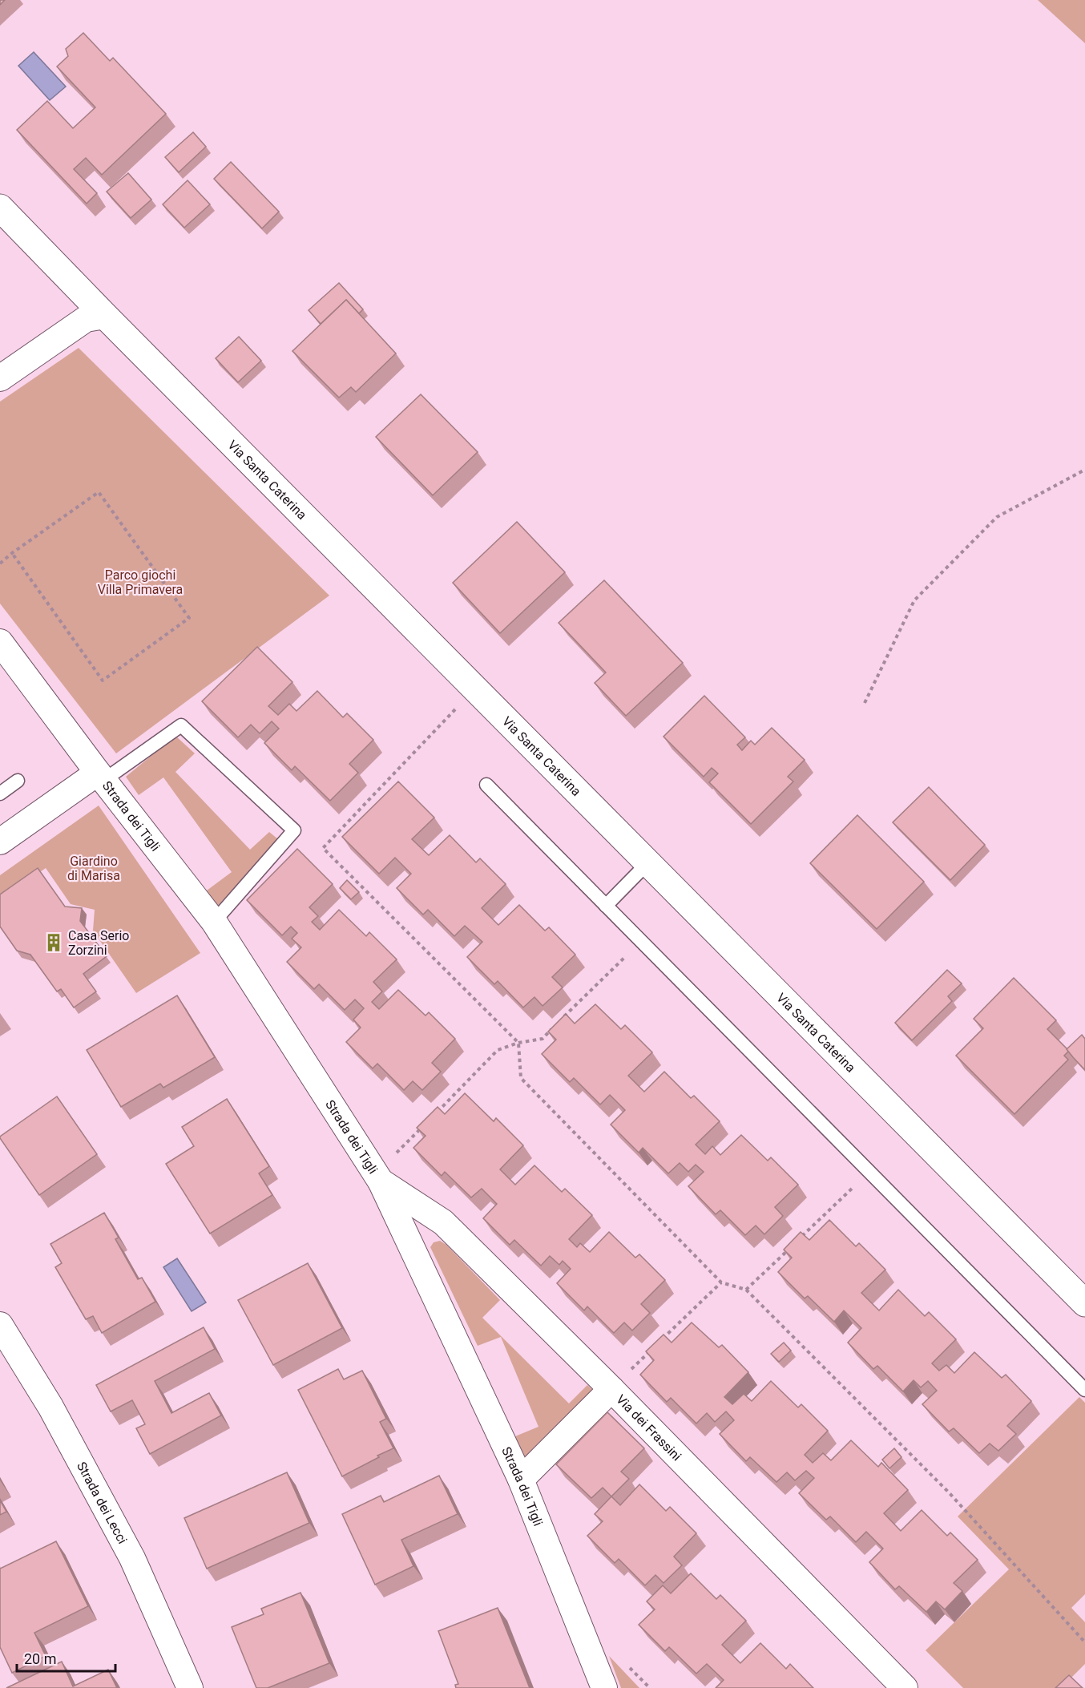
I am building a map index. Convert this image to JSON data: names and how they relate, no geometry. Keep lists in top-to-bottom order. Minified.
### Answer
{"streets":{"street":["Via Santa Caterina","Strada dei Tigli","Via dei Frassini","Strada dei Lecci"]},"crossings":[["Strada dei Tigli","Via dei Frassini"]],"parks":["Parco giochi Villa Primavera","Giardino di Marisa"],"places":{"building":["Casa Serio Zorzini"]},"scale_bar":"20 m"}
